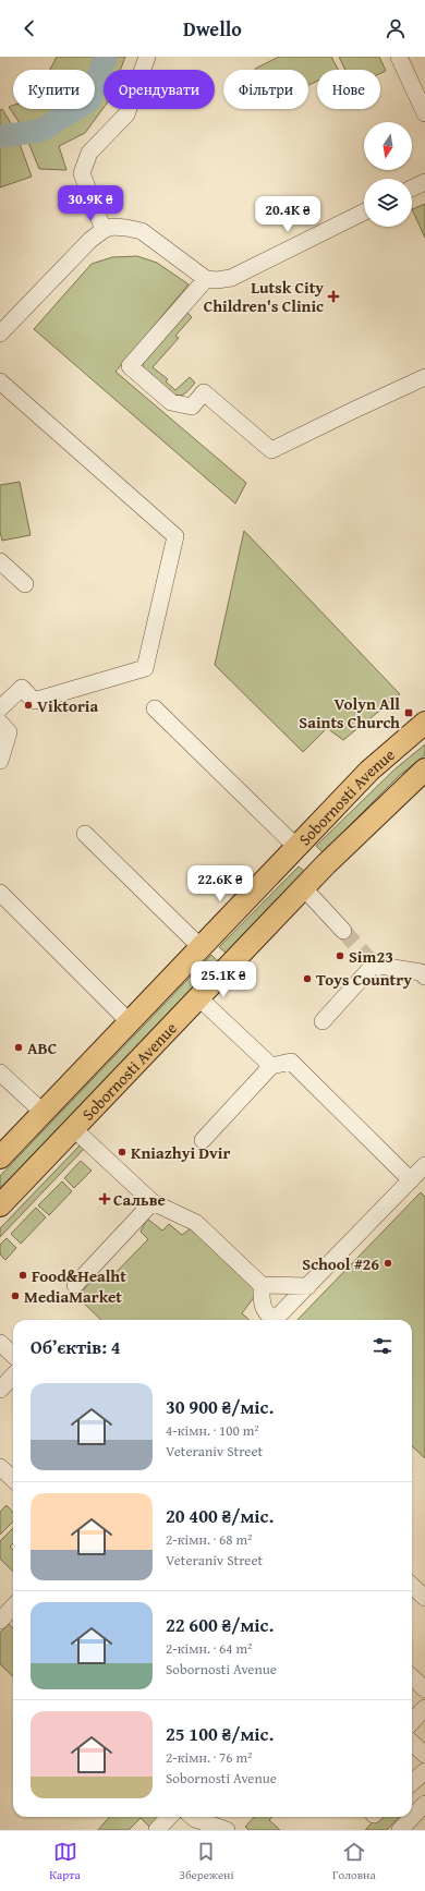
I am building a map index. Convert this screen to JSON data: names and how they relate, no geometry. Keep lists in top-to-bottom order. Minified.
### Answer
{"streets":{"main road":["Sobornosti Avenue"]},"places":{"health":["Lutsk City Children's Clinic","Сальве"],"other":["Viktoria","Sim23","Toys Country","АВС","Kniazhyi Dvir","School #26","Food&Healht","MediaMarket"],"transit":["Volyn All Saints Church"]},"north":"bottom","page":{"header":"Dwello","chip":["Купити","Орендувати","Фільтри","Нове"],"price":["30.9K ₴","20.4K ₴","22.6K ₴","25.1K ₴"],"heading":"Об’єктів: 4","list":[{"name":"30 900 ₴/міс.","note":"4-кімн. · 100 m² · Veteraniv Street"},{"name":"20 400 ₴/міс.","note":"2-кімн. · 68 m² · Veteraniv Street"},{"name":"22 600 ₴/міс.","note":"2-кімн. · 64 m² · Sobornosti Avenue"},{"name":"25 100 ₴/міс.","note":"2-кімн. · 76 m² · Sobornosti Avenue"}],"tabs":["Карта","Збережені","Головна"]}}
